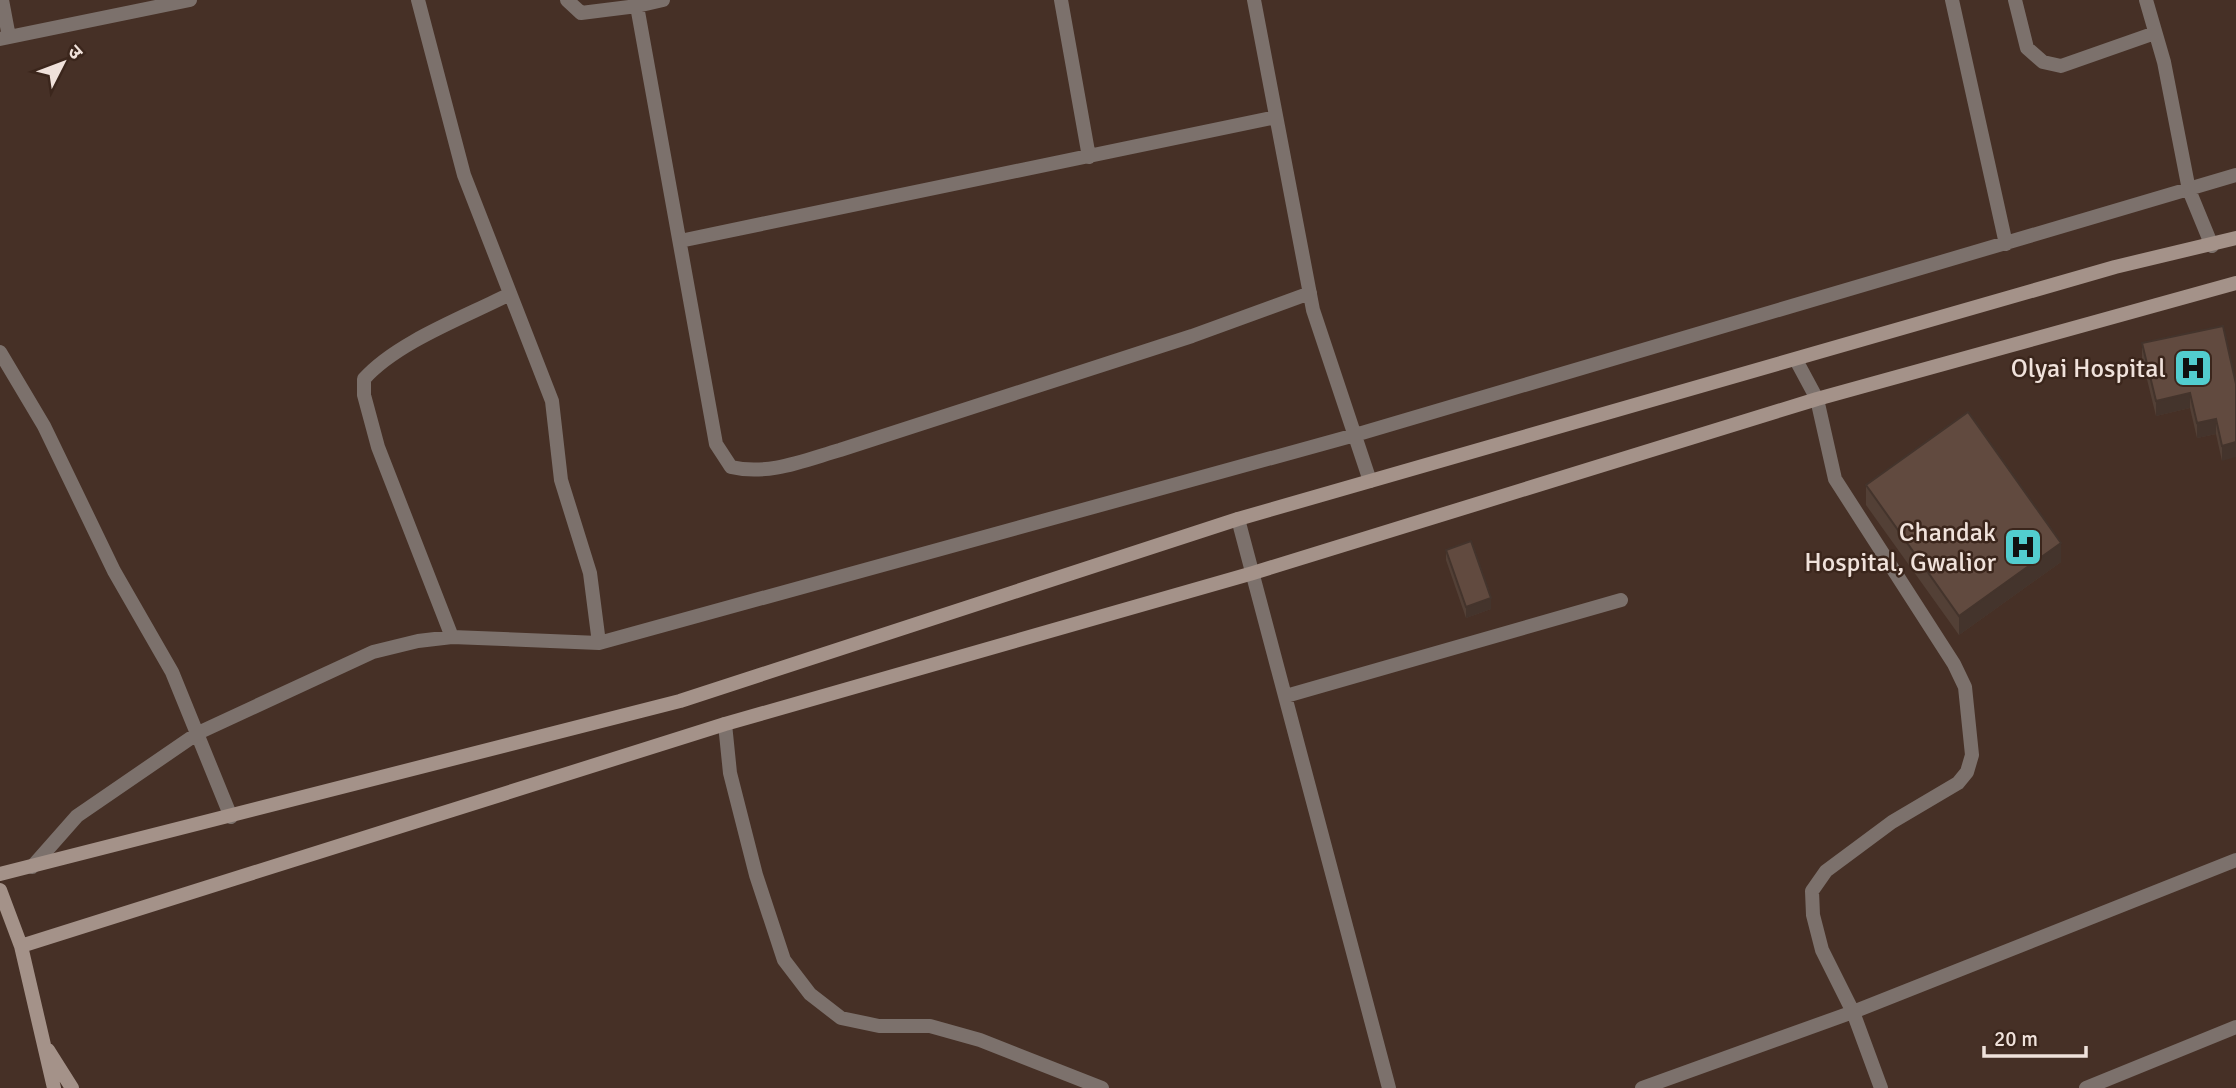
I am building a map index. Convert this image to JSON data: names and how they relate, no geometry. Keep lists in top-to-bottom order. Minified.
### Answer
{"places":{"hospital":["Olyai Hospital","Chandak Hospital, Gwalior"]},"scale_bar":"20 m","north":"top right"}
